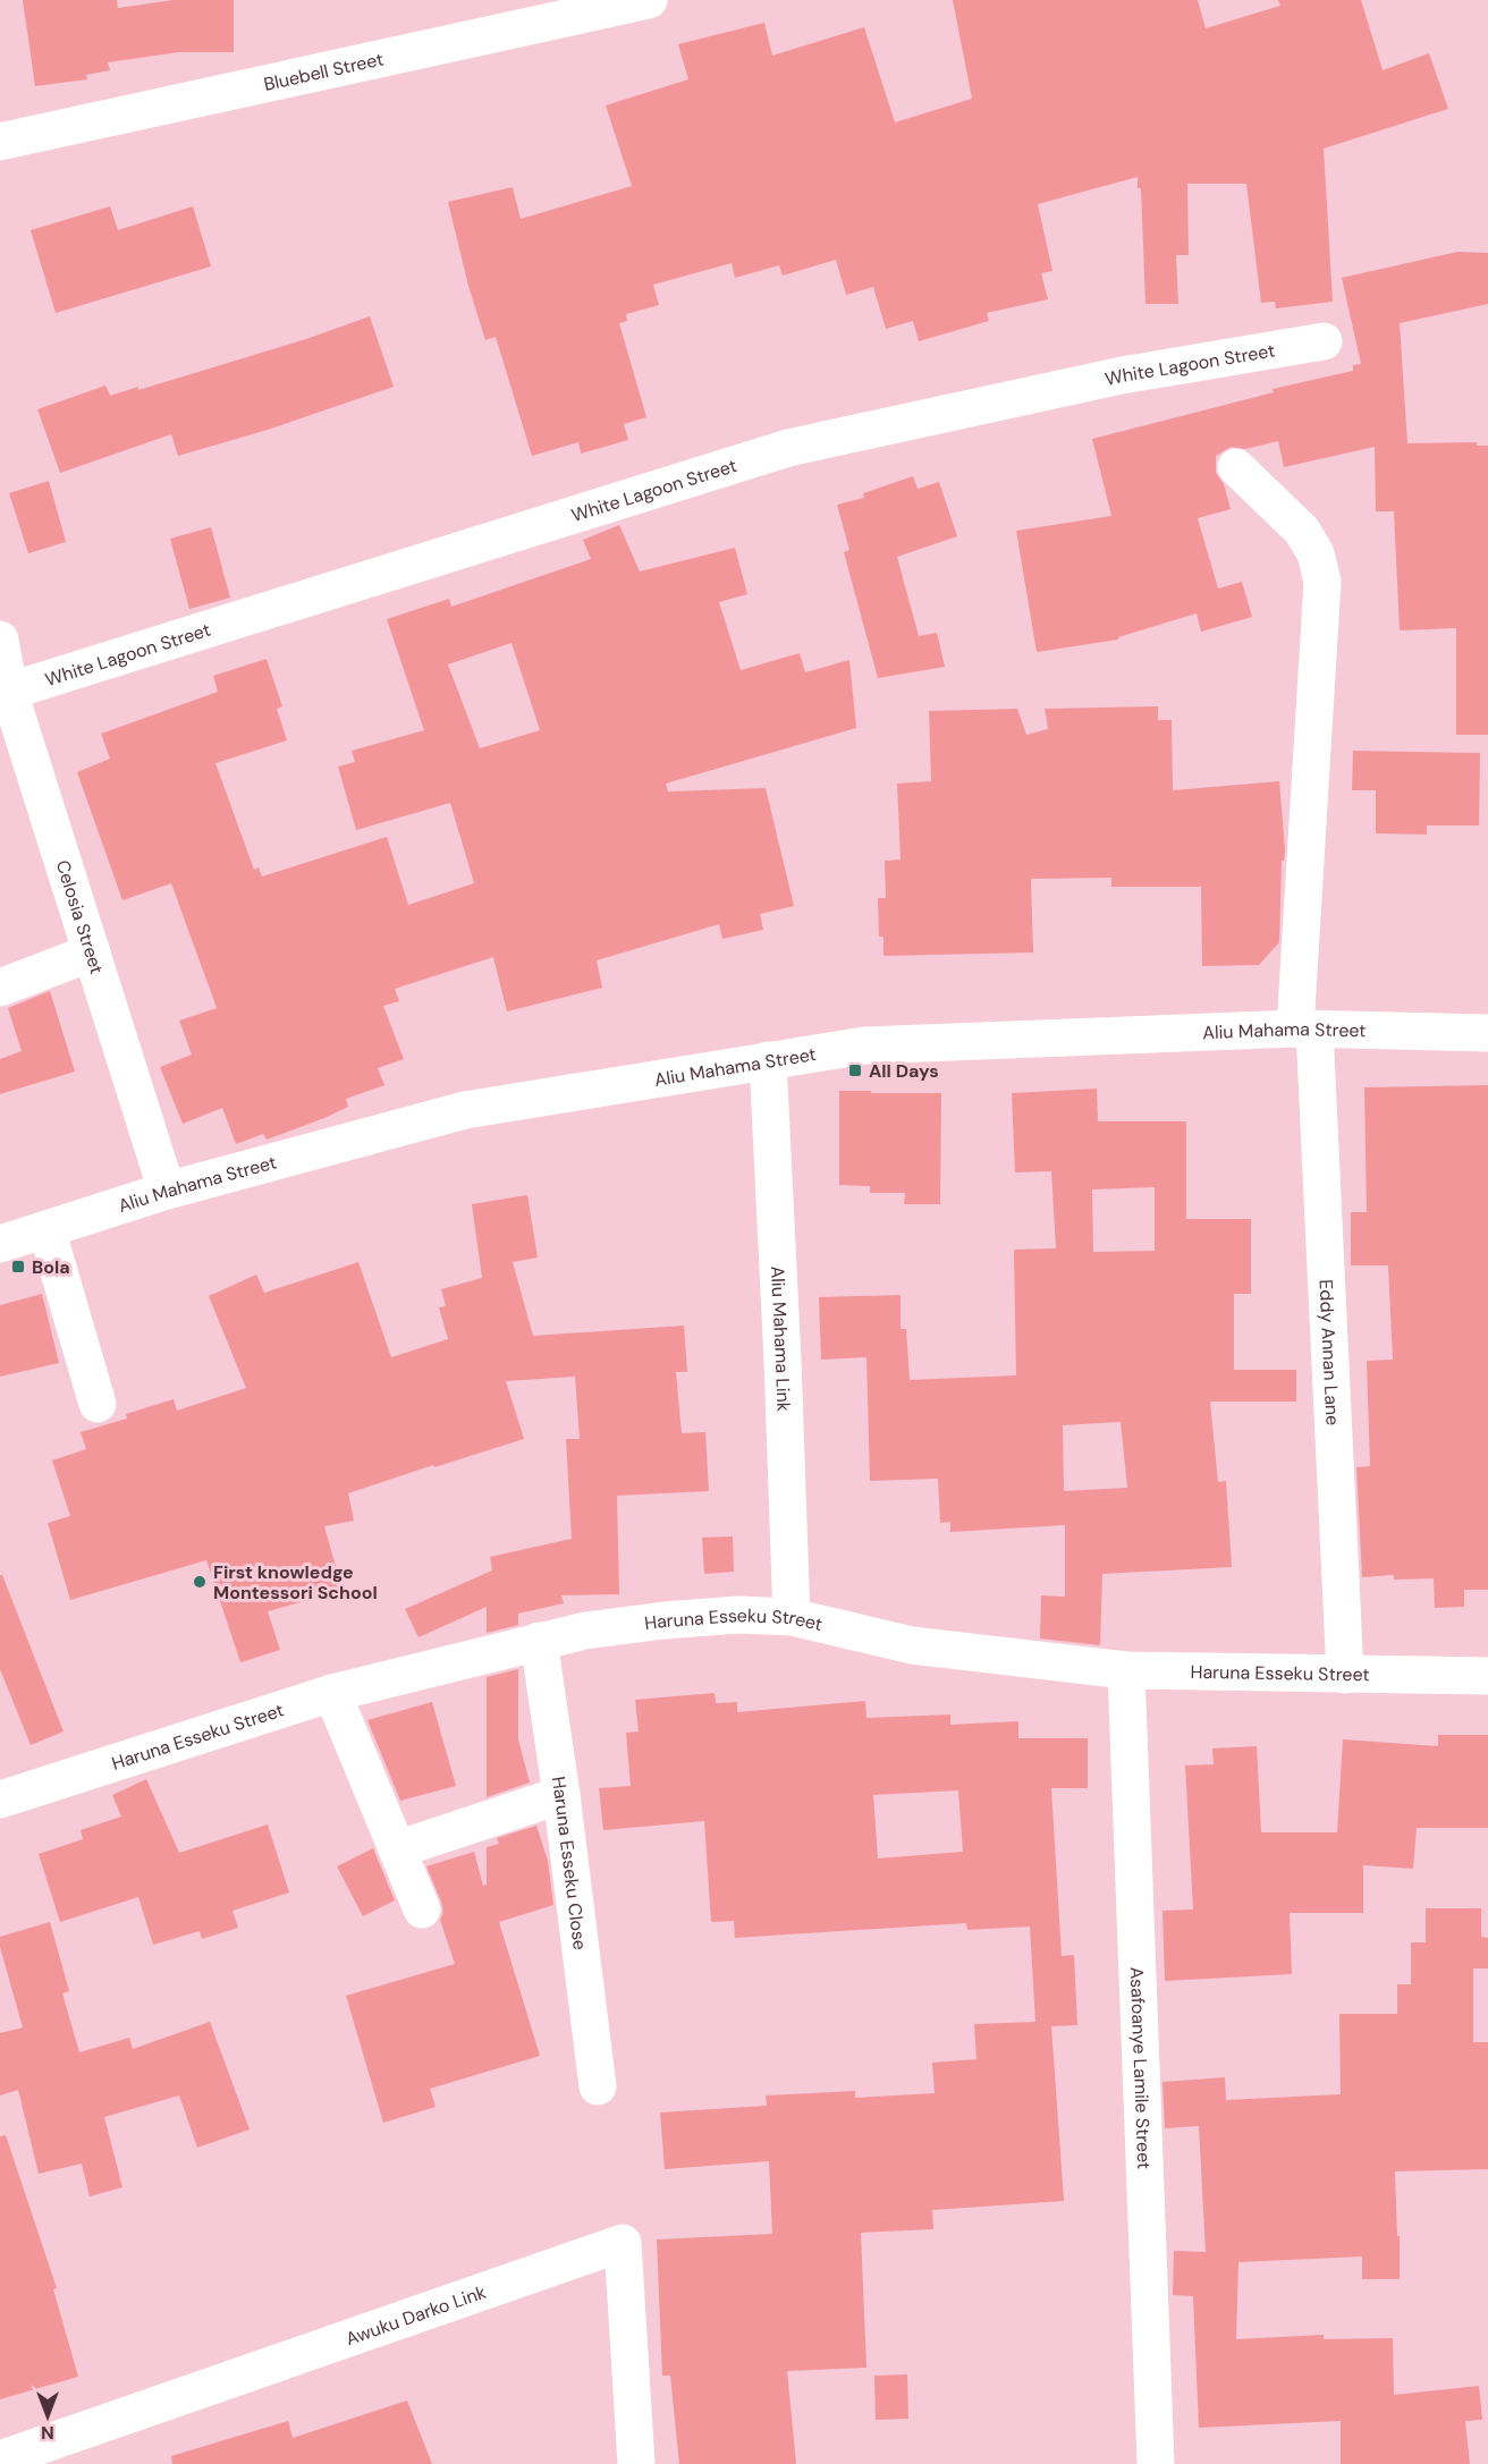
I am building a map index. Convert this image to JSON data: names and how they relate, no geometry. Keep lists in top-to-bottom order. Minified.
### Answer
{"streets":{"street":["Bluebell Street","White Lagoon Street","Celosia Street","Aliu Mahama Street","Aliu Mahama Link","Eddy Annan Lane","Haruna Esseku Street","Haruna Esseku Close","Asafoanye Lamile Street","Awuku Darko Link"]},"crossings":[["White Lagoon Street","Celosia Street"],["Celosia Street","Aliu Mahama Street"],["Aliu Mahama Street","Aliu Mahama Link"],["Aliu Mahama Street","Eddy Annan Lane"],["Aliu Mahama Link","Haruna Esseku Street"],["Eddy Annan Lane","Haruna Esseku Street"],["Haruna Esseku Street","Haruna Esseku Close"],["Haruna Esseku Street","Asafoanye Lamile Street"]],"places":{"transit":["All Days","Bola"],"other":["First knowledge Montessori School"]},"north":"bottom"}
